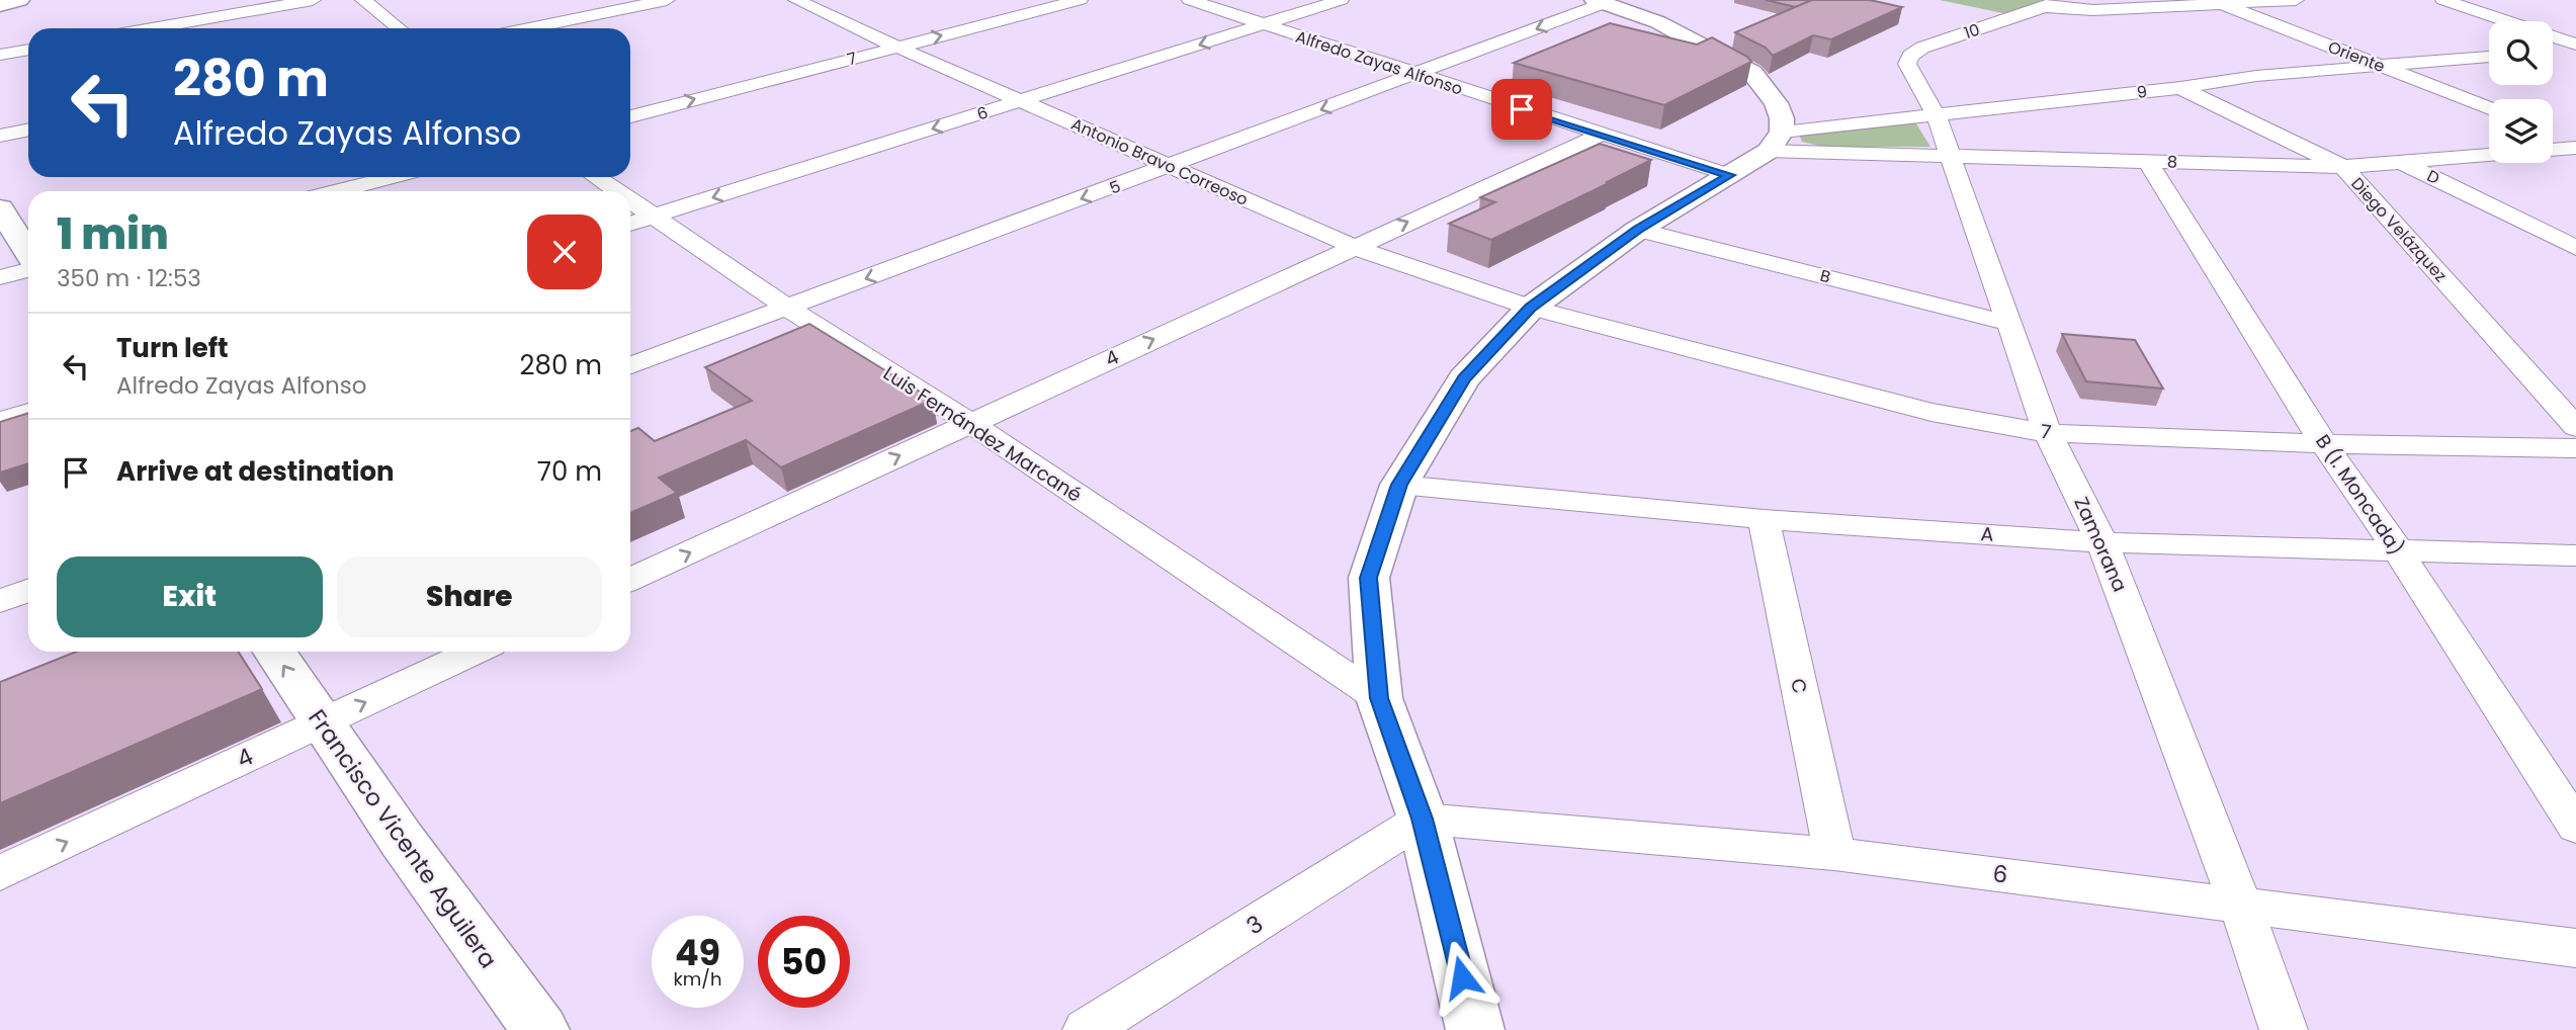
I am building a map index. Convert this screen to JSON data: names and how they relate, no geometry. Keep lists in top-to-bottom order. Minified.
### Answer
{"streets":{"main road":["Francisco Vicente Aguilera"],"street":["10","Oriente","7","Alfredo Zayas Alfonso","9","6","Antonio Bravo Correoso","8","D","5","Diego Velázquez","B","4","Luis Fernández Marcané","B (I. Moncada)","A","Zamorana","C","3"]},"crossings":[["10","Oriente"],["10","Zamorana"],["Oriente","9"],["7","Antonio Bravo Correoso"],["7","B (I. Moncada)"],["7","Zamorana"],["Alfredo Zayas Alfonso","6"],["Alfredo Zayas Alfonso","5"],["Alfredo Zayas Alfonso","4"],["9","8"],["9","Diego Velázquez"],["9","Zamorana"],["6","Antonio Bravo Correoso"],["6","Luis Fernández Marcané"],["6","Zamorana"],["6","C"],["6","3"],["Antonio Bravo Correoso","5"],["Antonio Bravo Correoso","4"],["8","D"],["8","Diego Velázquez"],["8","B (I. Moncada)"],["8","Zamorana"],["D","Diego Velázquez"],["5","Luis Fernández Marcané"],["B","Zamorana"],["4","Luis Fernández Marcané"],["4","Francisco Vicente Aguilera"],["B (I. Moncada)","A"],["A","Zamorana"],["A","C"]],"one_way":["5","4"],"page":{"turn":["280 m","Alfredo Zayas Alfonso"],"heading":["1 min","350 m · 12:53"],"list":[{"name":"Turn left","note":"Alfredo Zayas Alfonso","value":"280 m"},{"name":"Arrive at destination","value":"70 m"}],"buttons":["Exit","Share"],"speed":"49 km/h","limit":"50"}}
